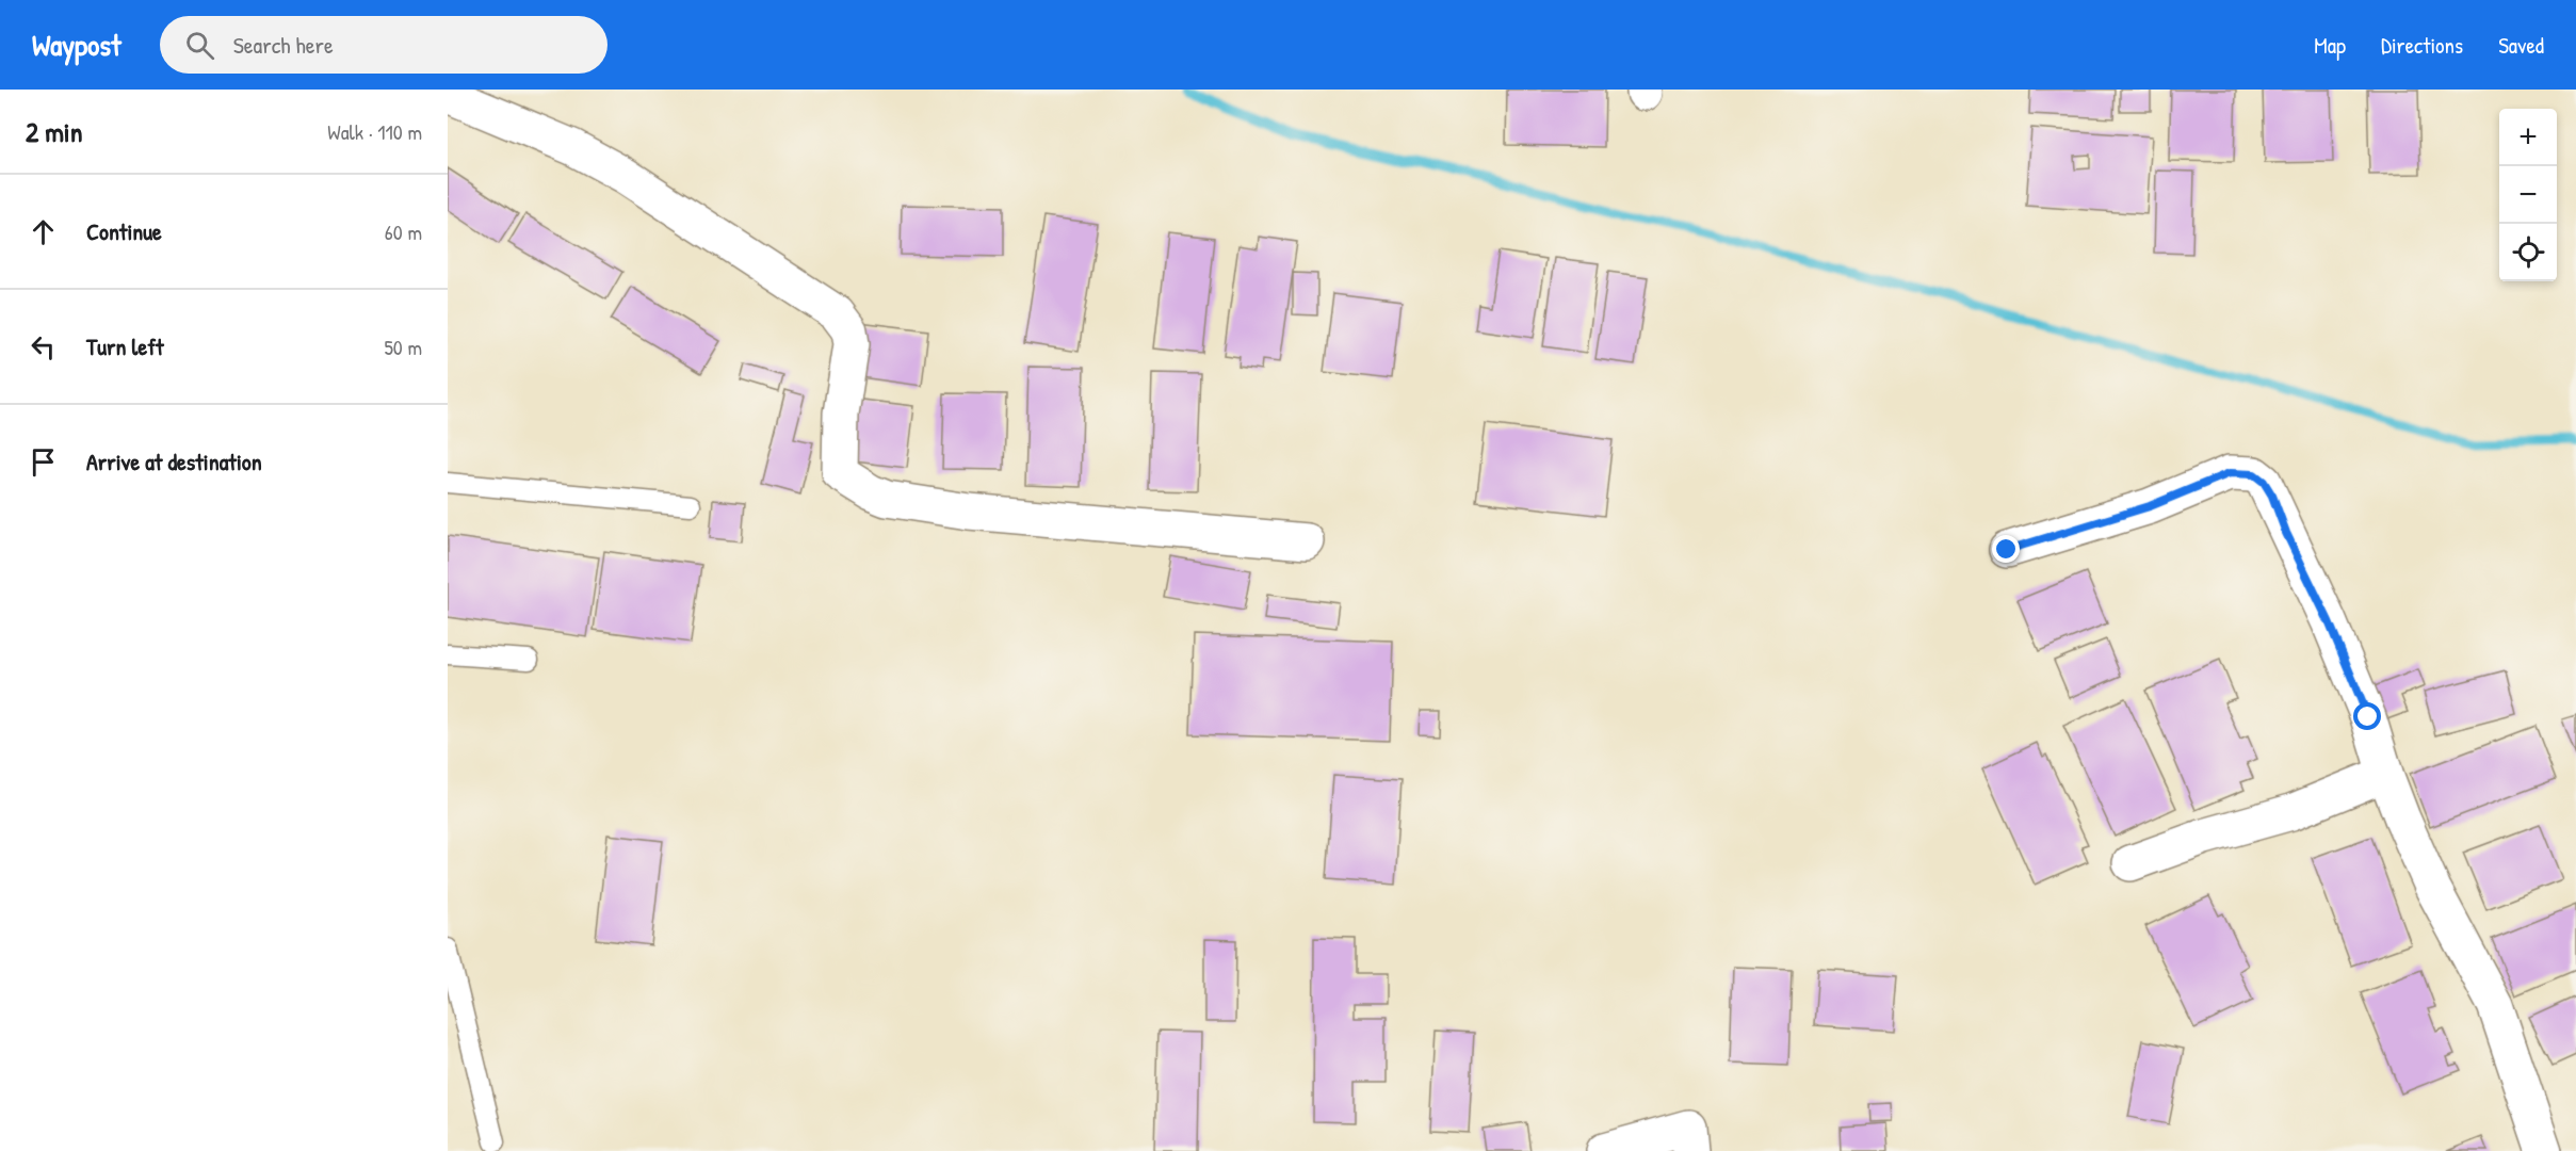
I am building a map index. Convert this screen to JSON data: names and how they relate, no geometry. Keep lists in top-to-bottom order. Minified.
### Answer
{"page":{"header":"Waypost","search":"Search here","nav":["Map","Directions","Saved"],"heading":["2 min","Walk · 110 m"],"map_buttons":["+","−"],"list":[["Continue","60 m"],["Turn left","50 m"],"Arrive at destination"]}}
